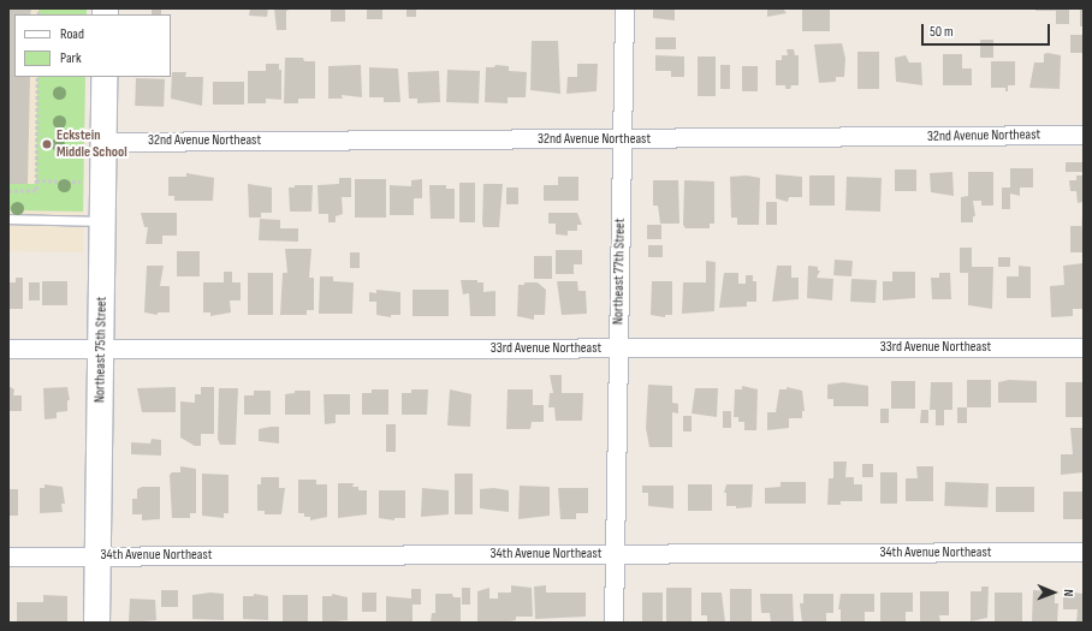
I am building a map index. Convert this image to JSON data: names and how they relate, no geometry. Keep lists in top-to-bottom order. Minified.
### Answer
{"streets":{"main road":["Northeast 75th Street"],"street":["32nd Avenue Northeast","Northeast 77th Street","33rd Avenue Northeast","34th Avenue Northeast"]},"crossings":[["32nd Avenue Northeast","Northeast 77th Street"],["32nd Avenue Northeast","Northeast 75th Street"],["Northeast 77th Street","33rd Avenue Northeast"],["Northeast 77th Street","34th Avenue Northeast"],["33rd Avenue Northeast","Northeast 75th Street"],["Northeast 75th Street","34th Avenue Northeast"]],"places":["Eckstein Middle School"],"legend":["Road","Park"],"scale_bar":"50 m","north":"right"}
